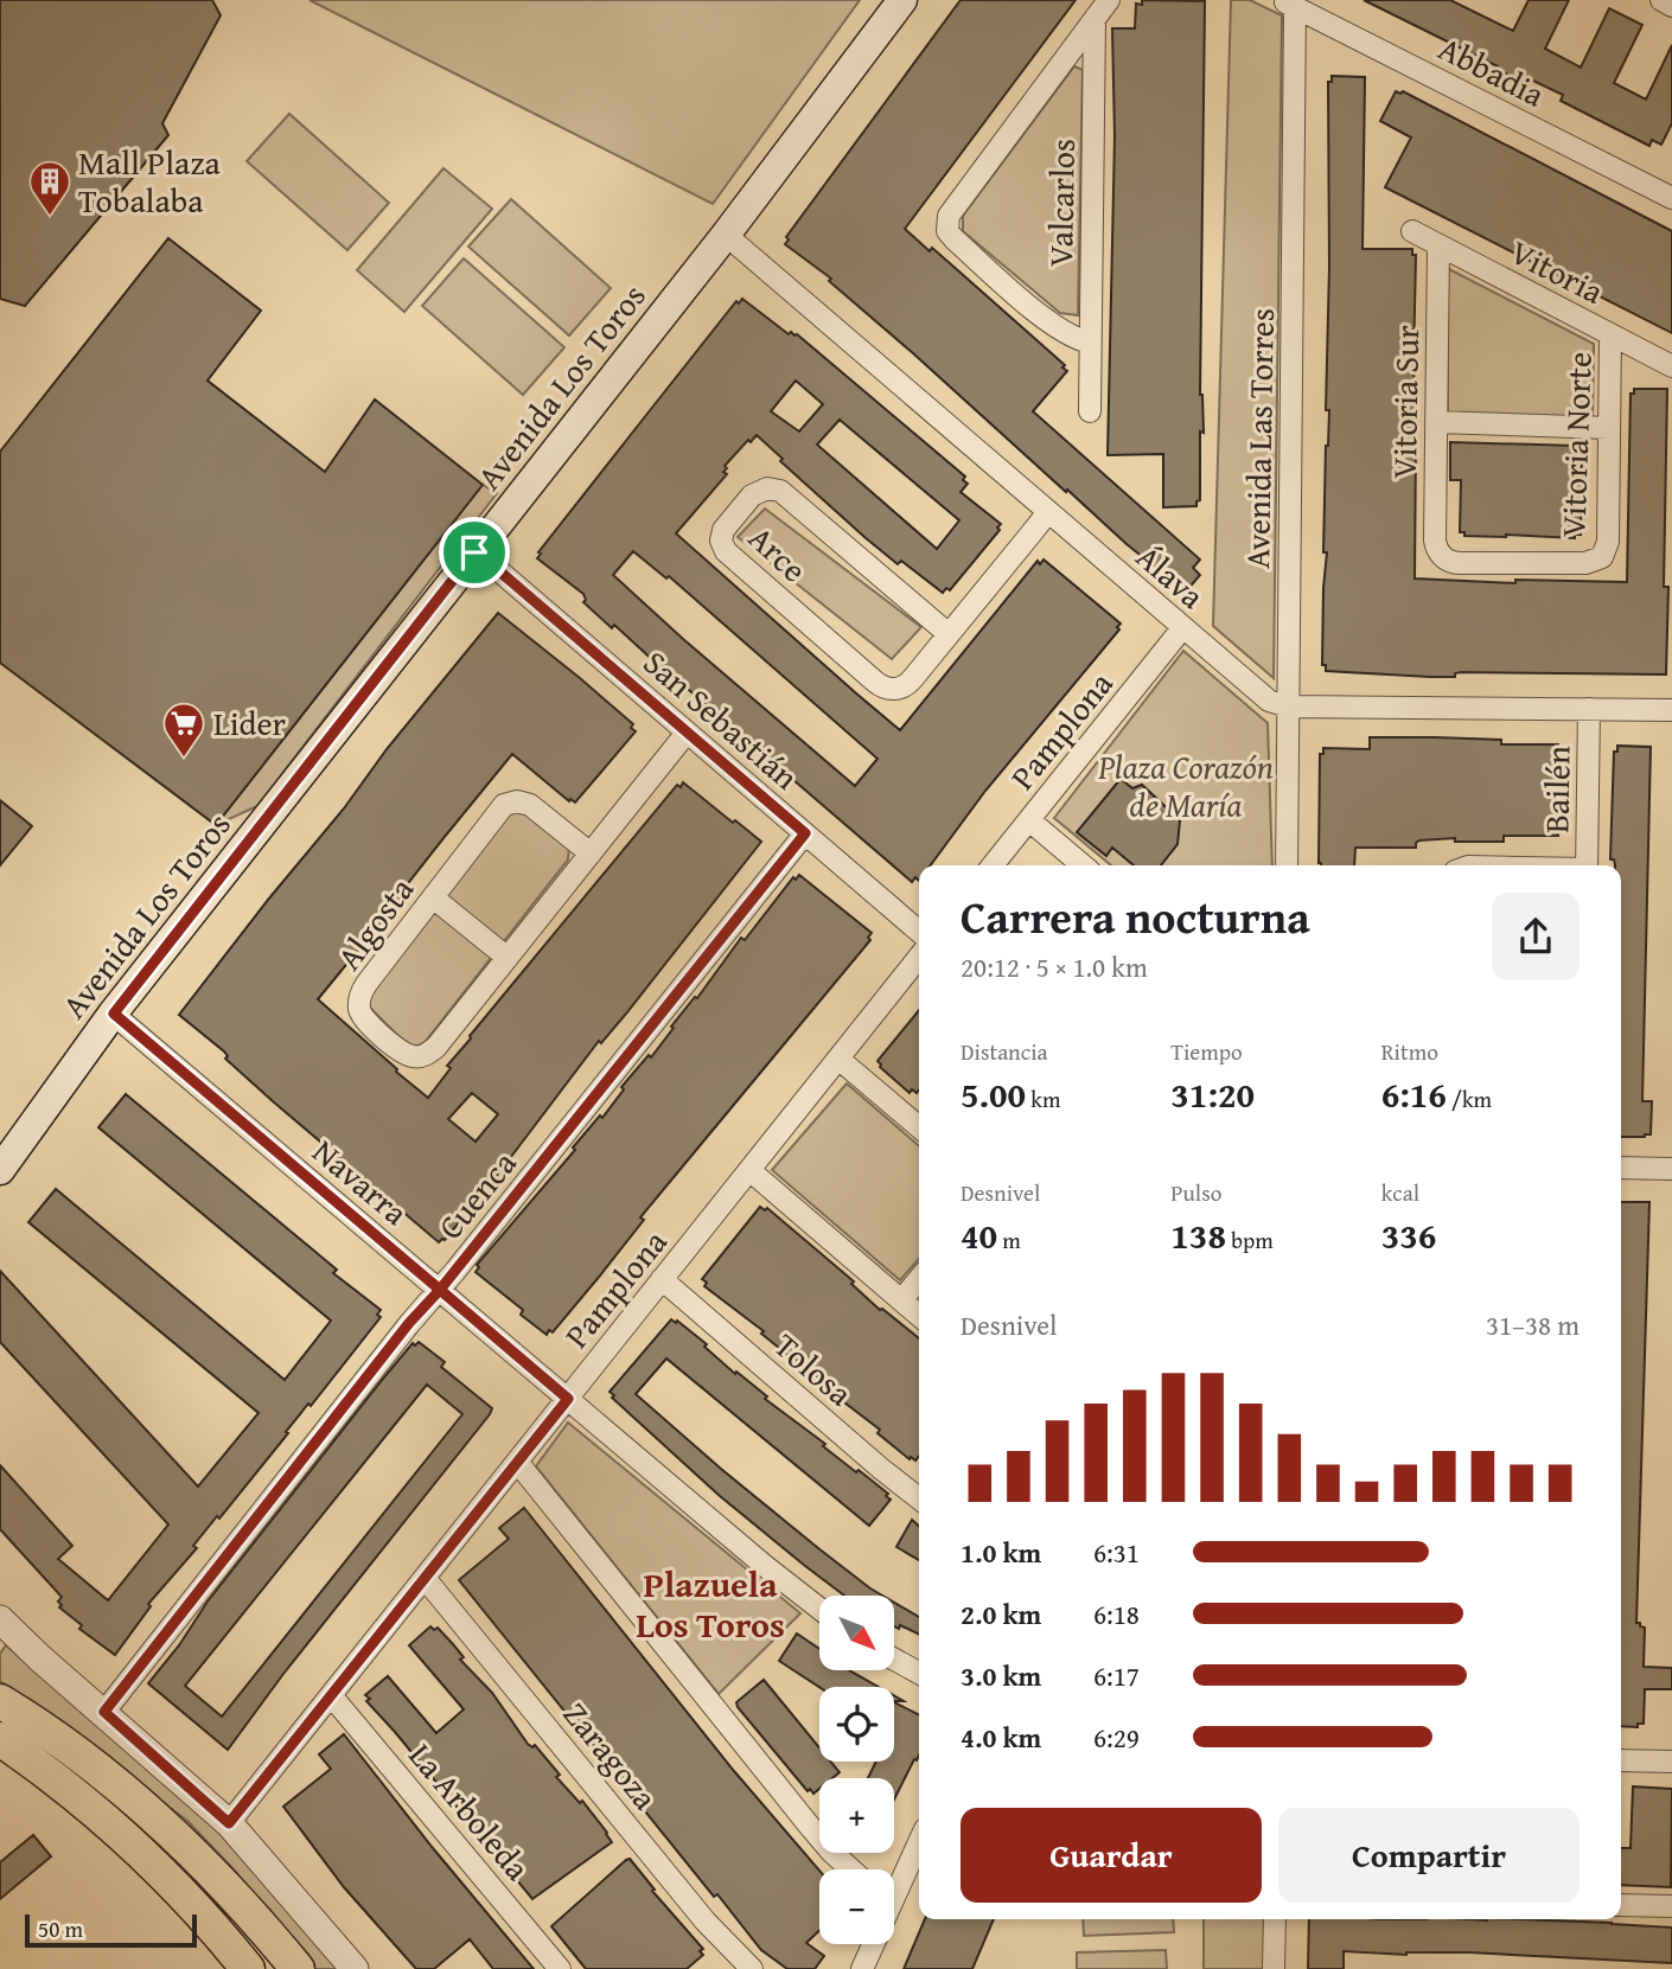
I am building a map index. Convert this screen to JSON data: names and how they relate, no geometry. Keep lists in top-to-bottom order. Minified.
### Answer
{"streets":{"main road":["Avenida Los Toros"],"street":["Abbadia","Valcarlos","Vitoria","Vitoria Sur","Avenida Las Torres","Vitoria Norte","Arce","Álava","San Sebastián","Pamplona","Bailén","Algosta","Navarra","Cuenca","Tolosa","Zaragoza","La Arboleda"]},"crossings":[["Abbadia","Avenida Las Torres"],["Vitoria","Vitoria Sur"],["Vitoria","Vitoria Norte"],["Avenida Los Toros","Álava"],["Avenida Los Toros","San Sebastián"],["Avenida Los Toros","Navarra"],["Vitoria Sur","Vitoria Norte"],["Avenida Las Torres","Álava"],["Arce","Álava"],["Álava","Pamplona"],["Álava","Bailén"],["San Sebastián","Algosta"],["San Sebastián","Cuenca"],["Pamplona","Navarra"],["Pamplona","Tolosa"],["Pamplona","Zaragoza"],["Pamplona","La Arboleda"],["Navarra","Cuenca"]],"districts":["Plazuela Los Toros"],"parks":["Plaza Corazón de María"],"places":{"building":["Mall Plaza Tobalaba"],"supermarket":["Lider"]},"scale_bar":"50 m","north":"bottom right","page":{"heading":["Carrera nocturna","20:12 · 5 × 1.0 km"],"stats":[["Distancia","5.00 km"],["Tiempo","31:20"],["Ritmo","6:16 /km"],["Desnivel","40 m"],["Pulso","138 bpm"],["kcal","336"]],"chart":["Desnivel","31–38 m"],"list":[{"name":"1.0 km","note":"6:31"},{"name":"2.0 km","note":"6:18"},{"name":"3.0 km","note":"6:17"},{"name":"4.0 km","note":"6:29"}],"map_buttons":["+","−"],"buttons":["Guardar","Compartir"],"scale":"50 m"}}
